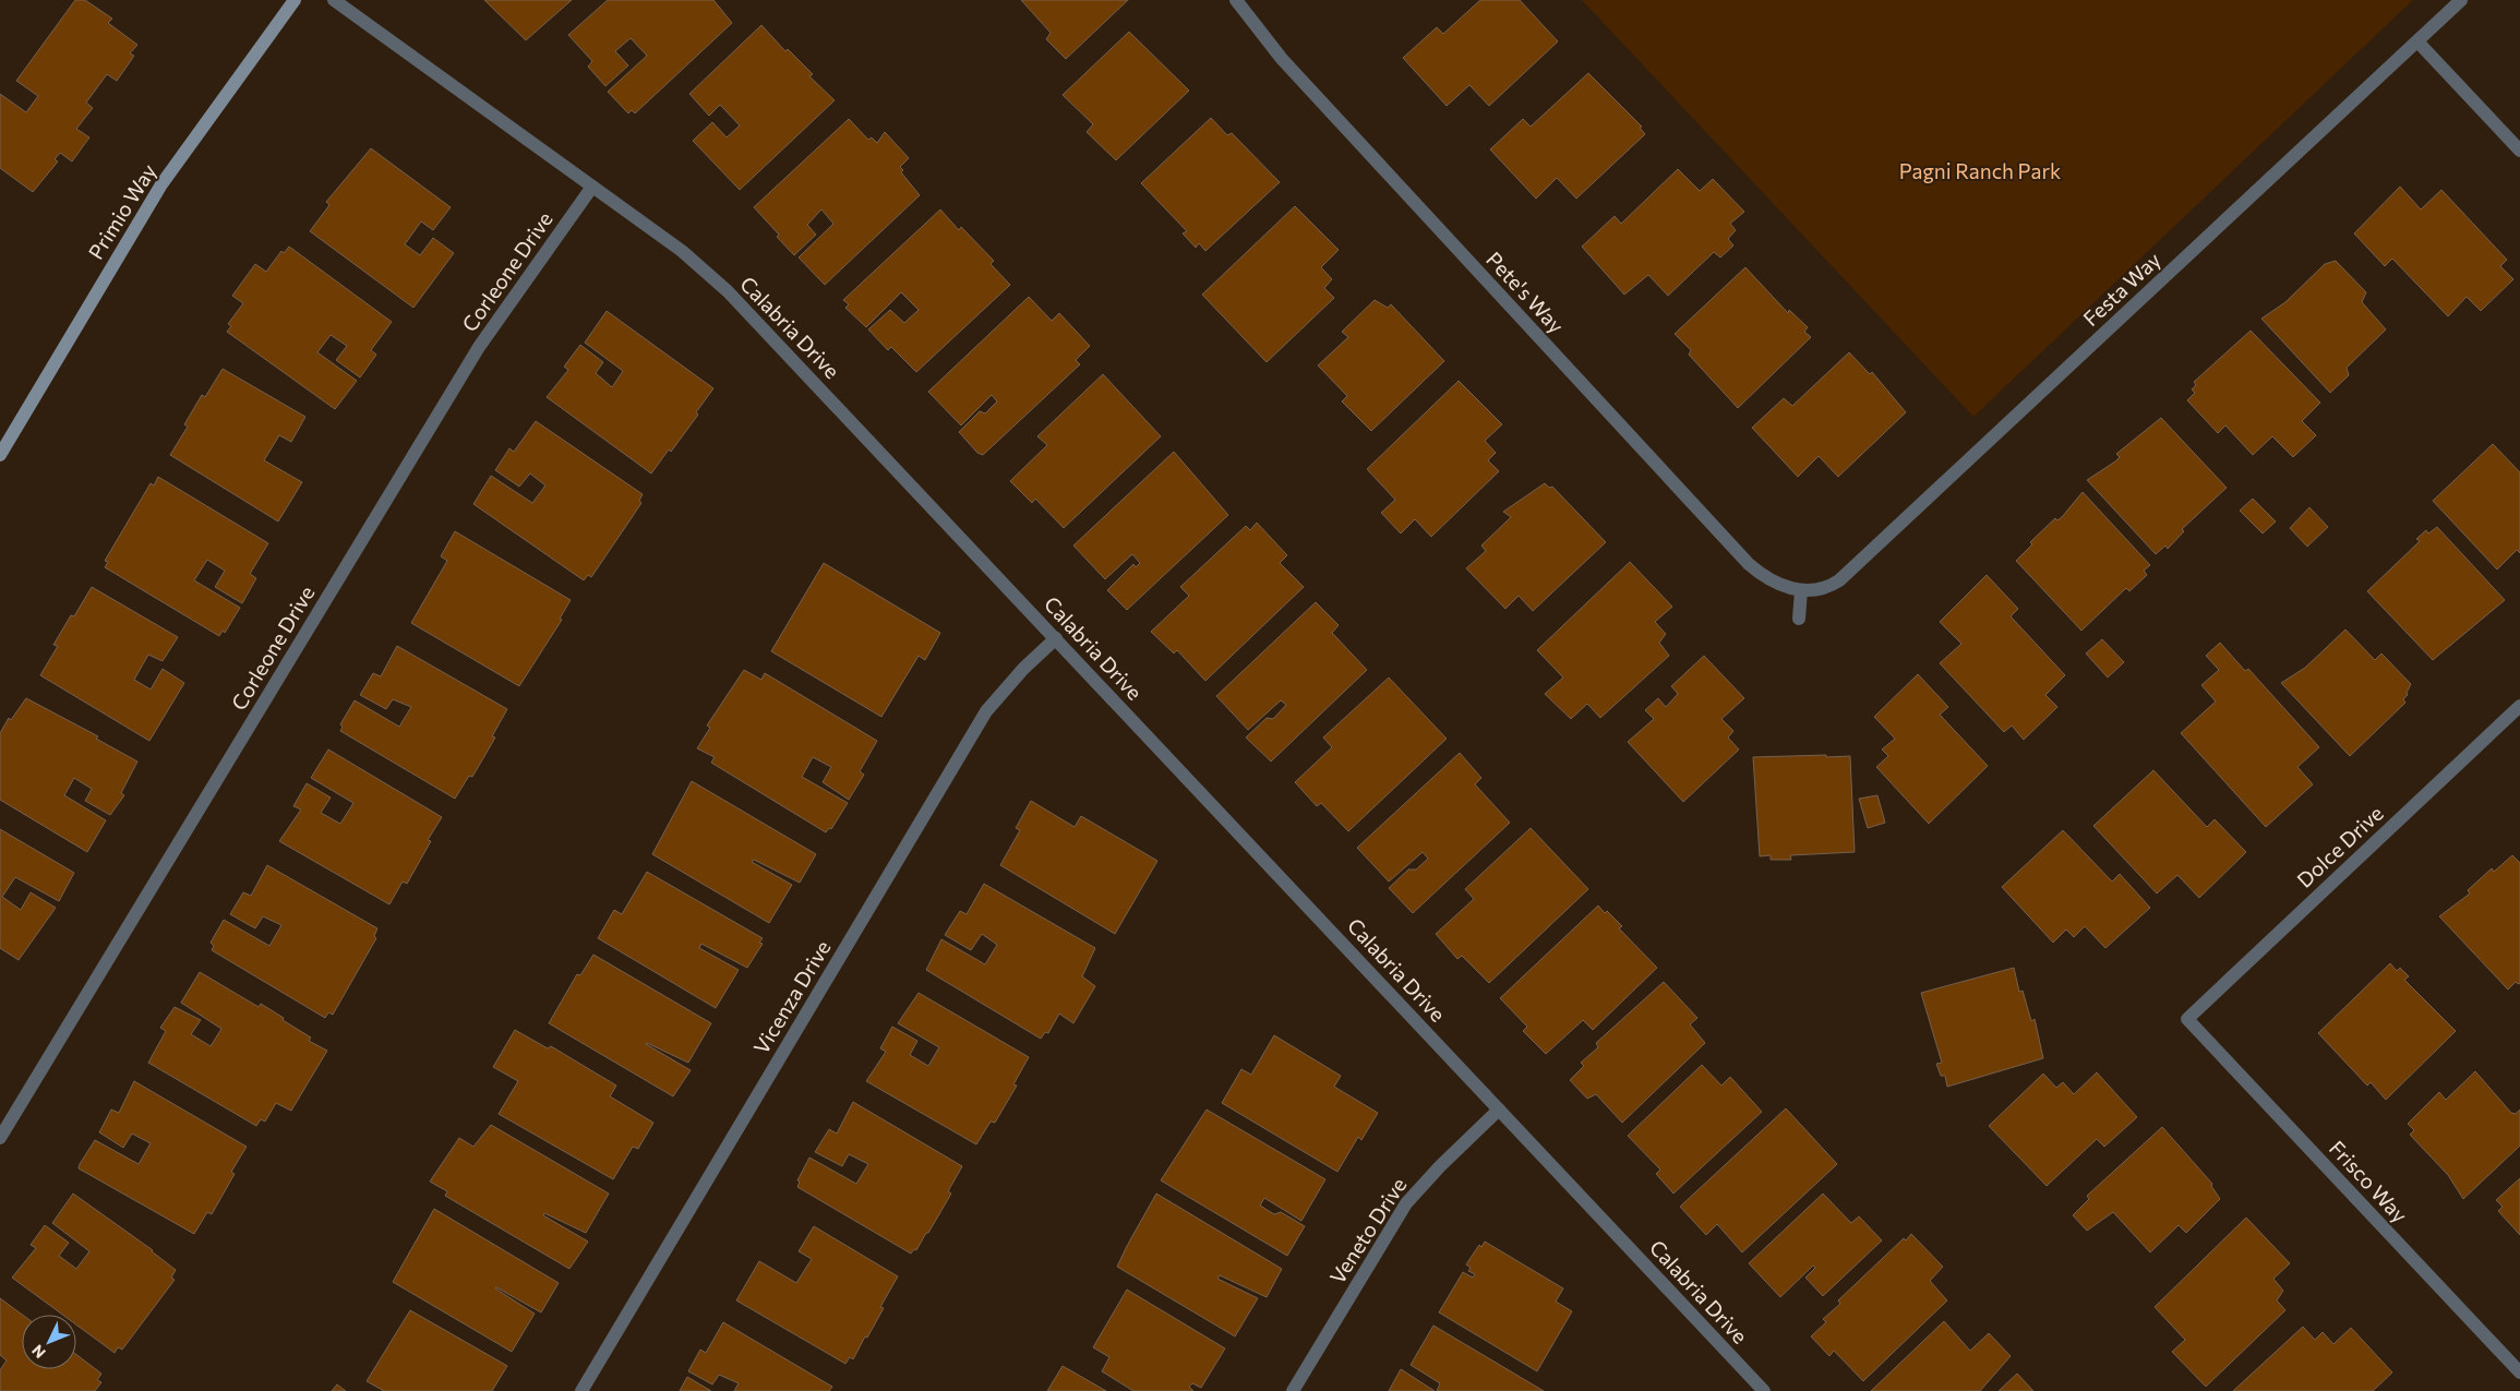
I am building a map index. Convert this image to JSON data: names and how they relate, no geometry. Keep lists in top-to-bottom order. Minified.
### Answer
{"streets":{"street":["Primio Way","Corleone Drive","Festa Way","Pete's Way","Calabria Drive","Dolce Drive","Vicenza Drive","Frisco Way","Veneto Drive"]},"crossings":[["Corleone Drive","Calabria Drive"],["Festa Way","Pete's Way"],["Calabria Drive","Vicenza Drive"],["Calabria Drive","Veneto Drive"],["Dolce Drive","Frisco Way"]],"parks":["Pagni Ranch Park"],"north":"bottom left"}
